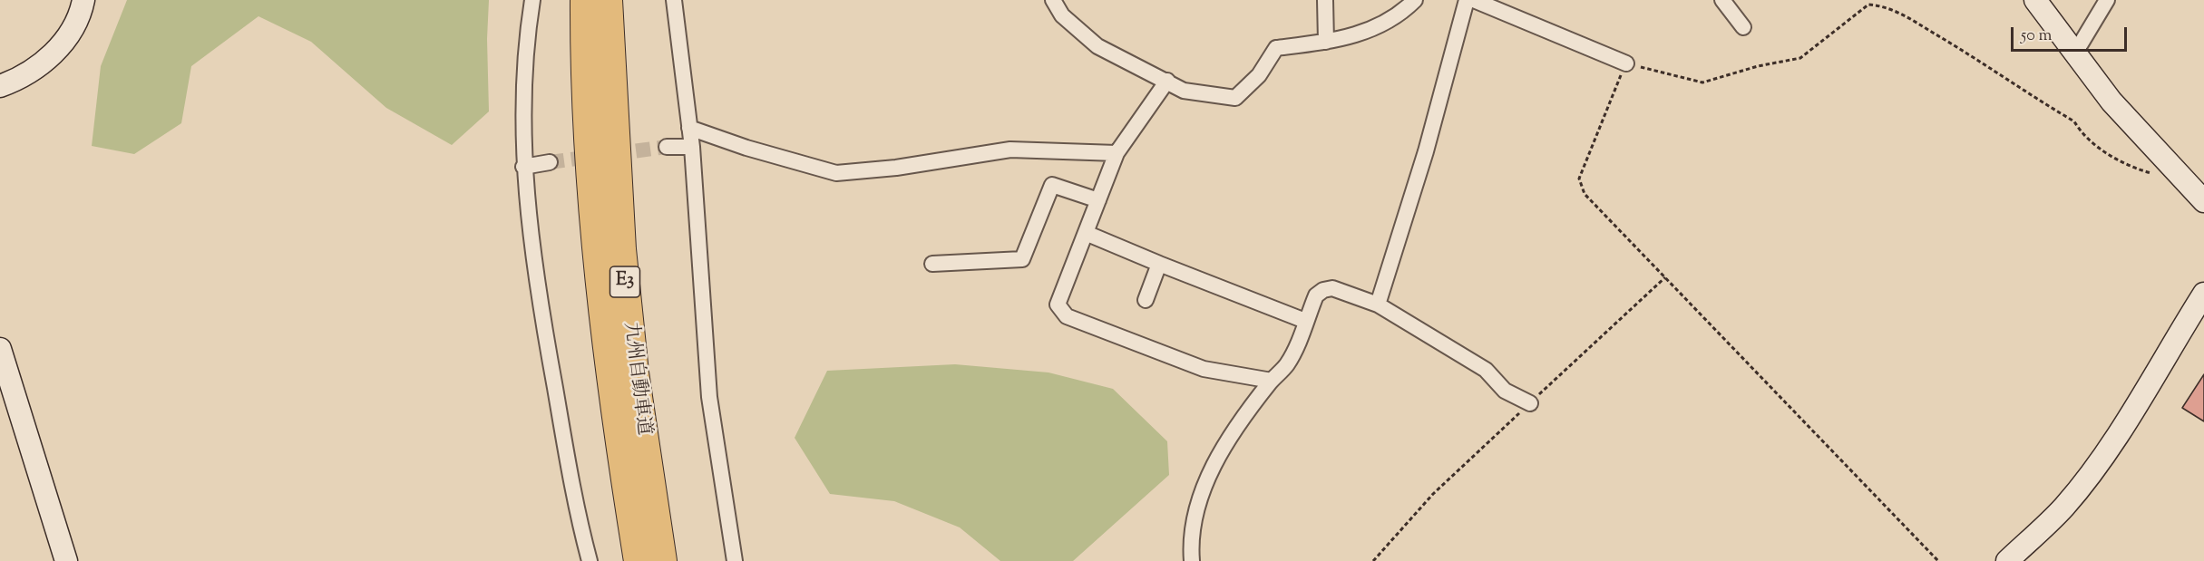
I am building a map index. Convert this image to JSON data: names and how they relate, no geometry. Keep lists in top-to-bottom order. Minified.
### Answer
{"streets":{"highway":["E3","九州自動車道"]},"scale_bar":"50 m"}
